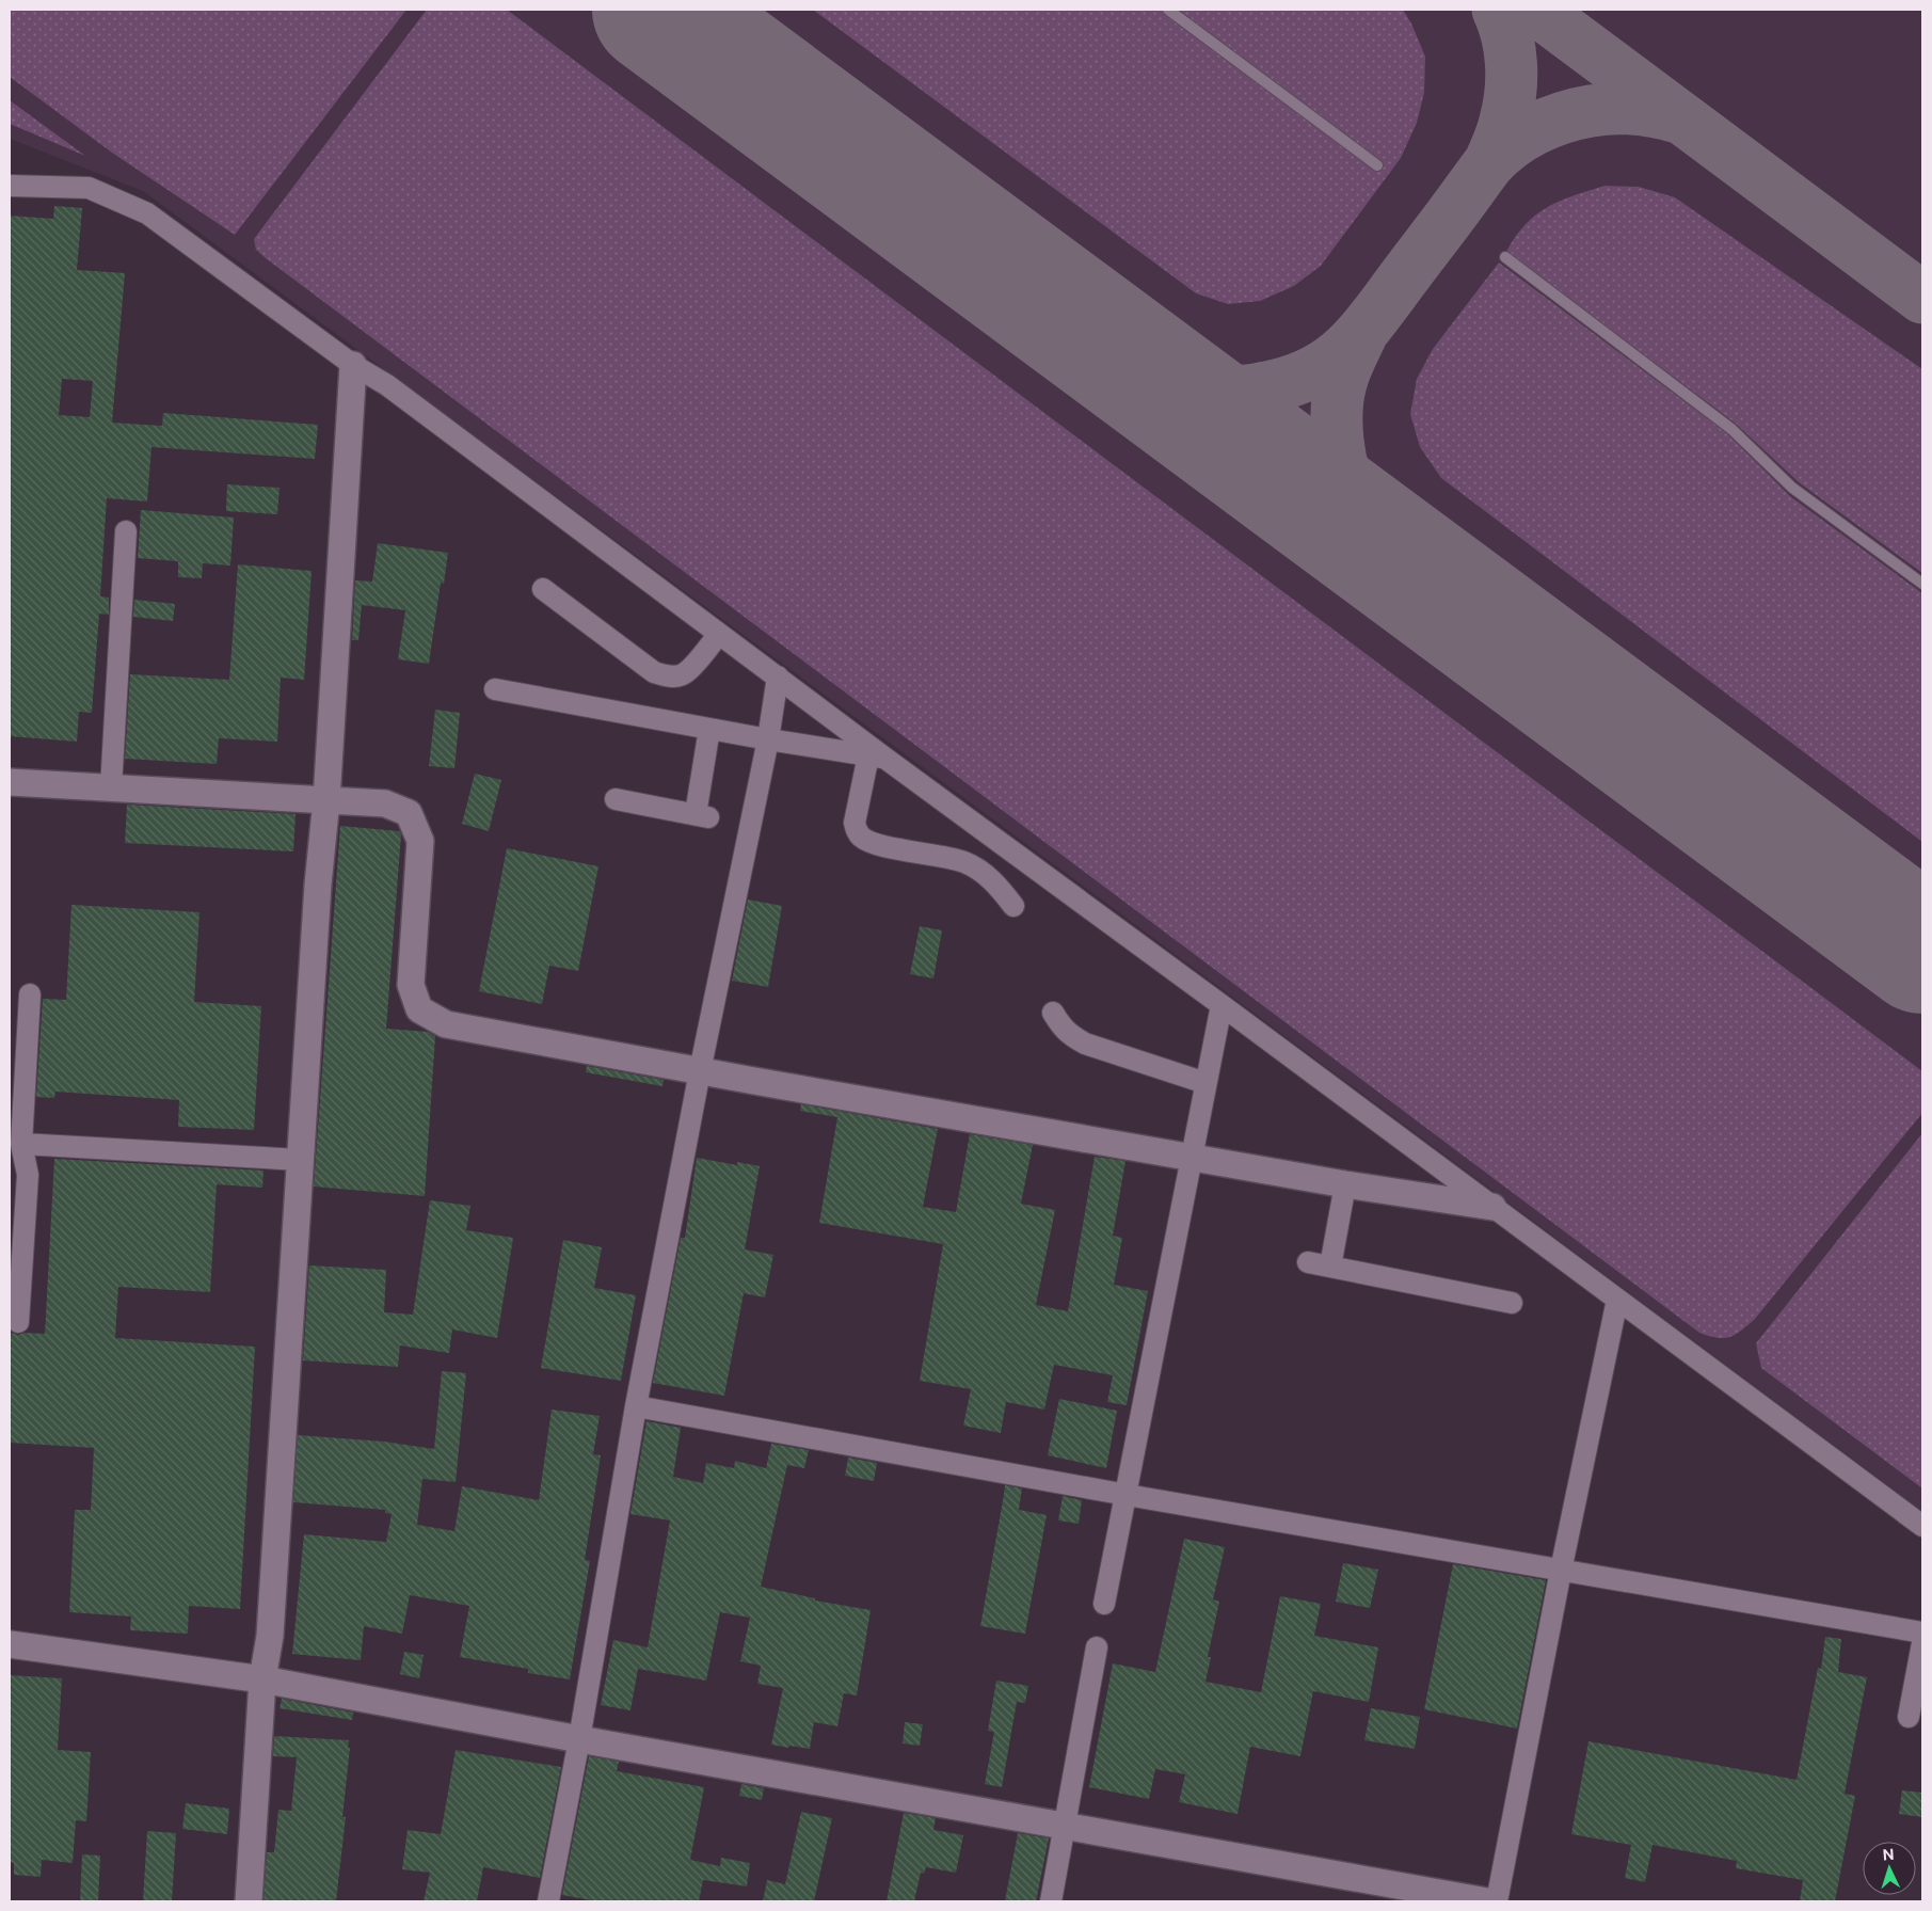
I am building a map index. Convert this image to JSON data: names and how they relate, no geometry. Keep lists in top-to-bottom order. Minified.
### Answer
{"north":"top"}
